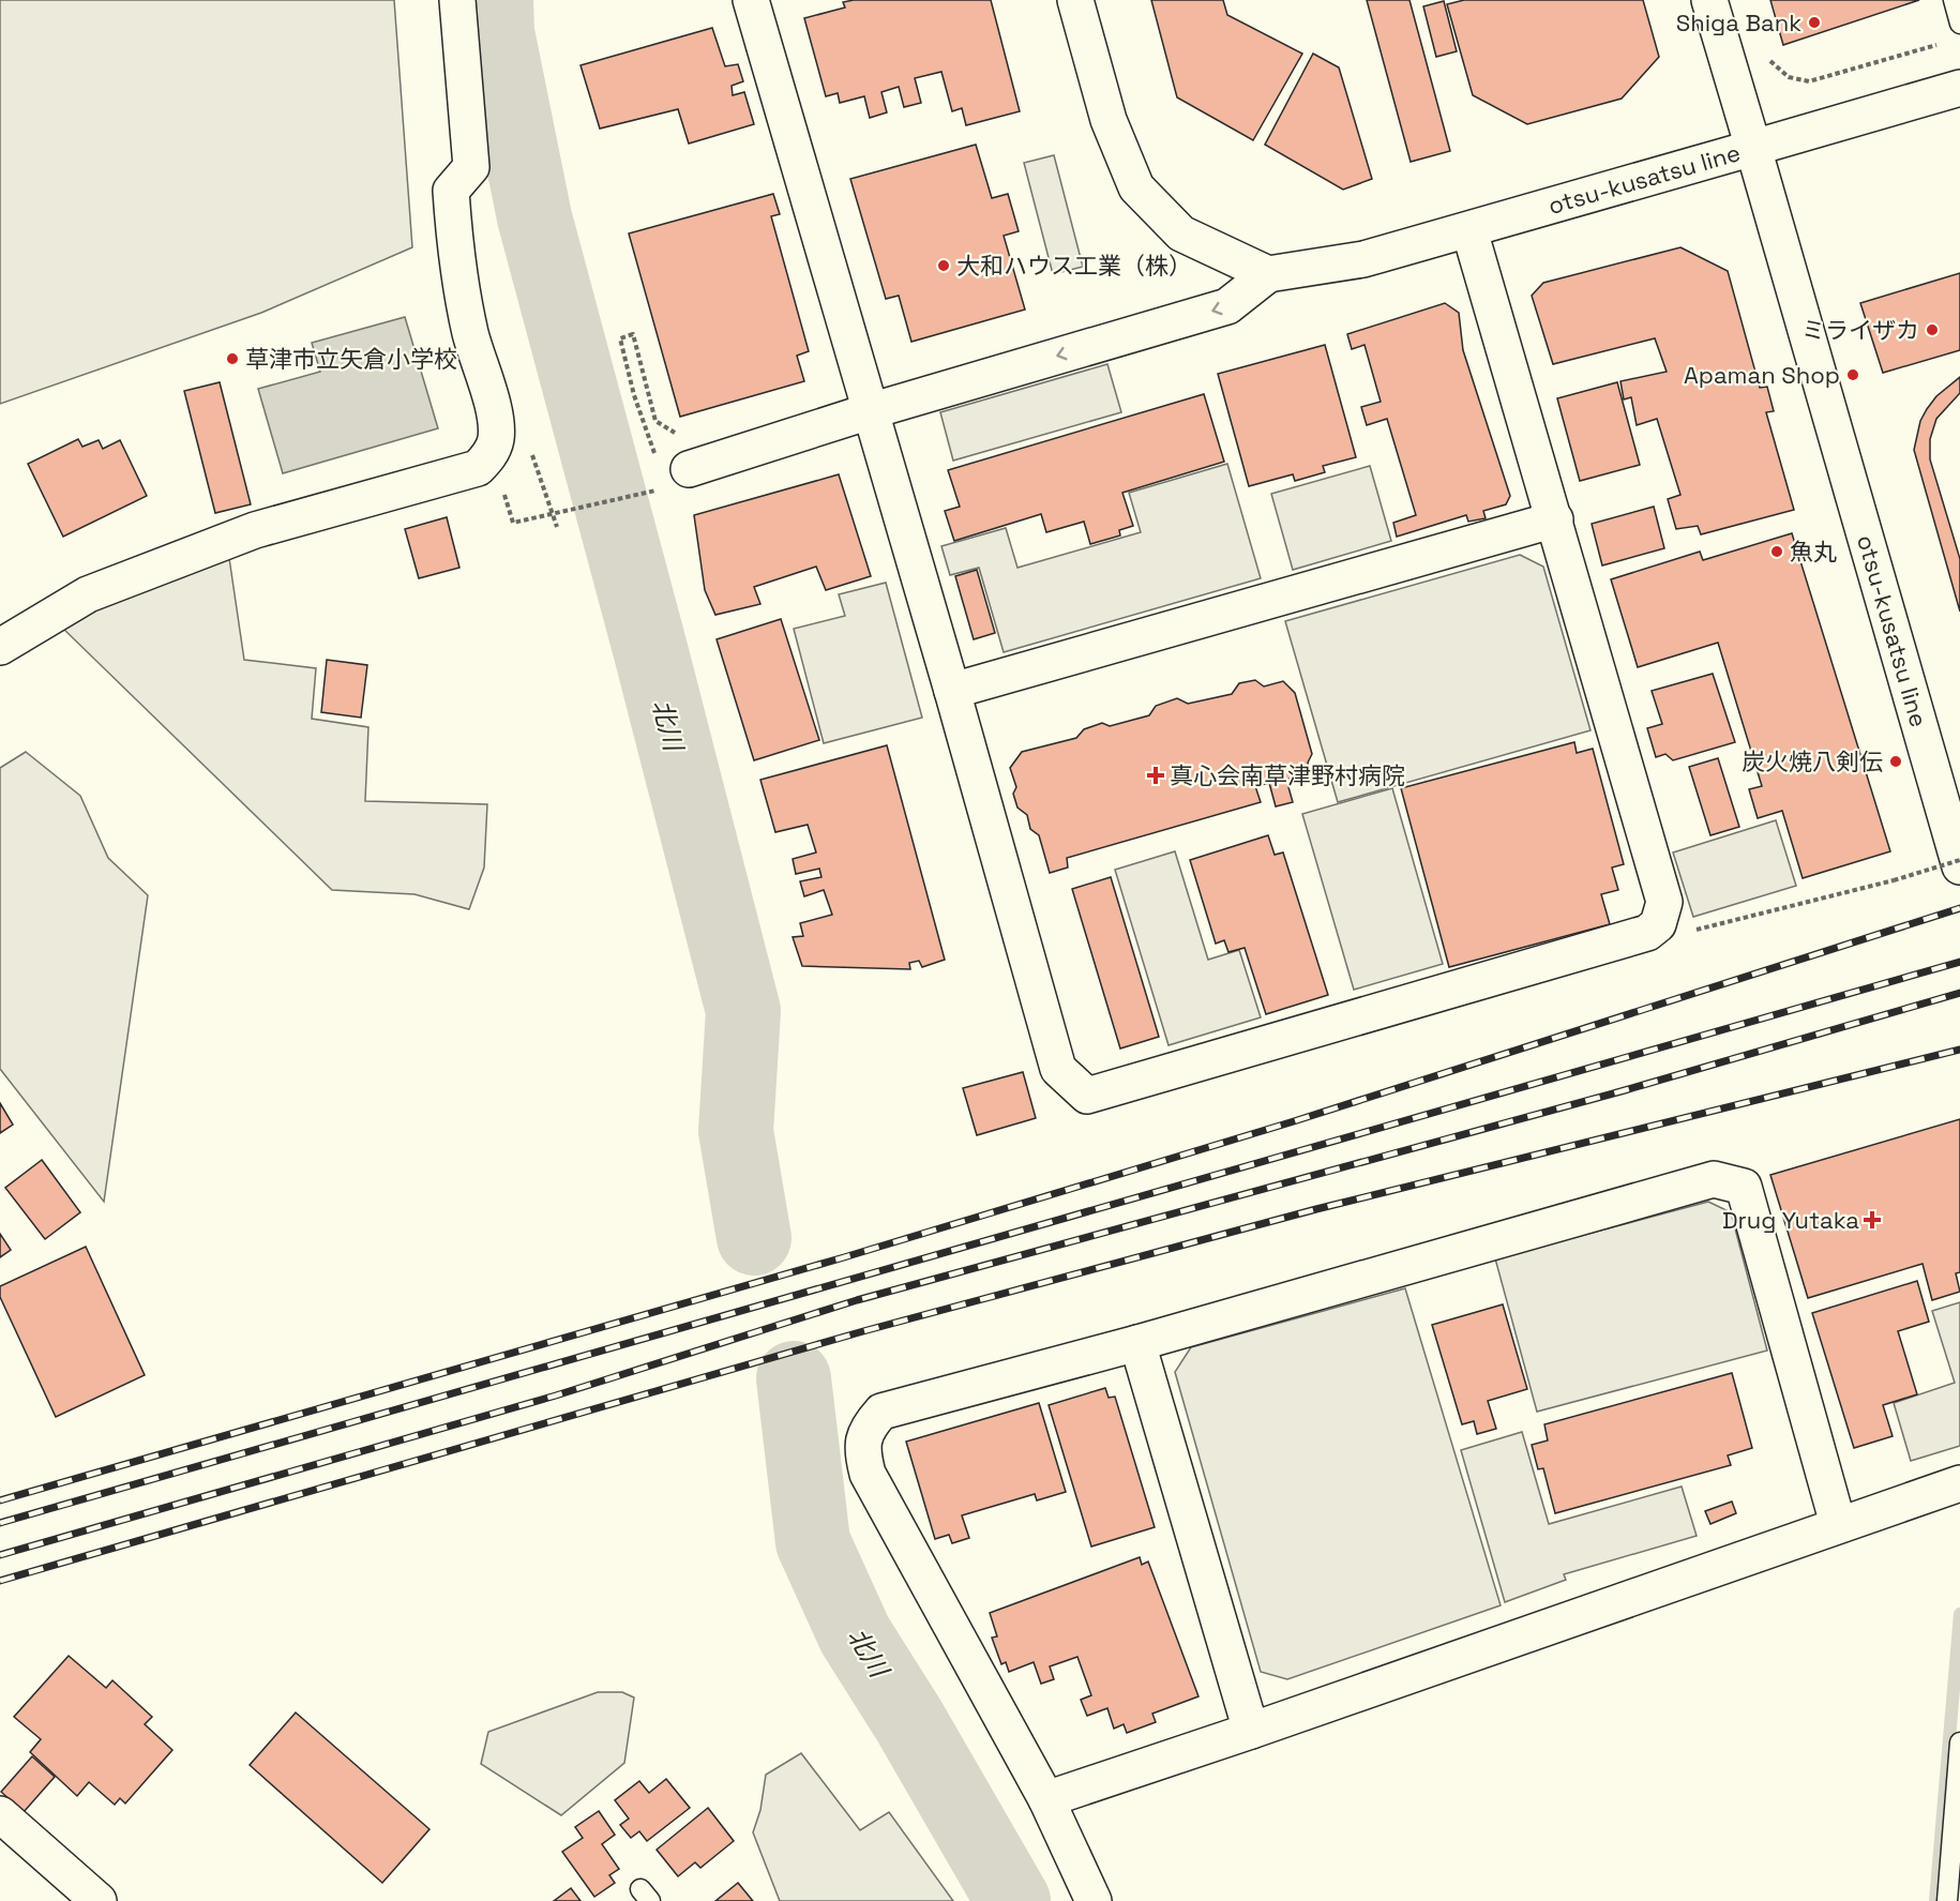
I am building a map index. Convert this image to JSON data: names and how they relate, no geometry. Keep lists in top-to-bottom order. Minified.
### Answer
{"streets":{"street":["otsu-kusatsu line"]},"water":["北川"],"places":{"other":["Shiga Bank","大和ハウス工業（株）","ミライザカ","草津市立矢倉小学校","Apaman Shop","魚丸","炭火焼八剣伝"],"health":["真心会南草津野村病院","Drug Yutaka"]}}
